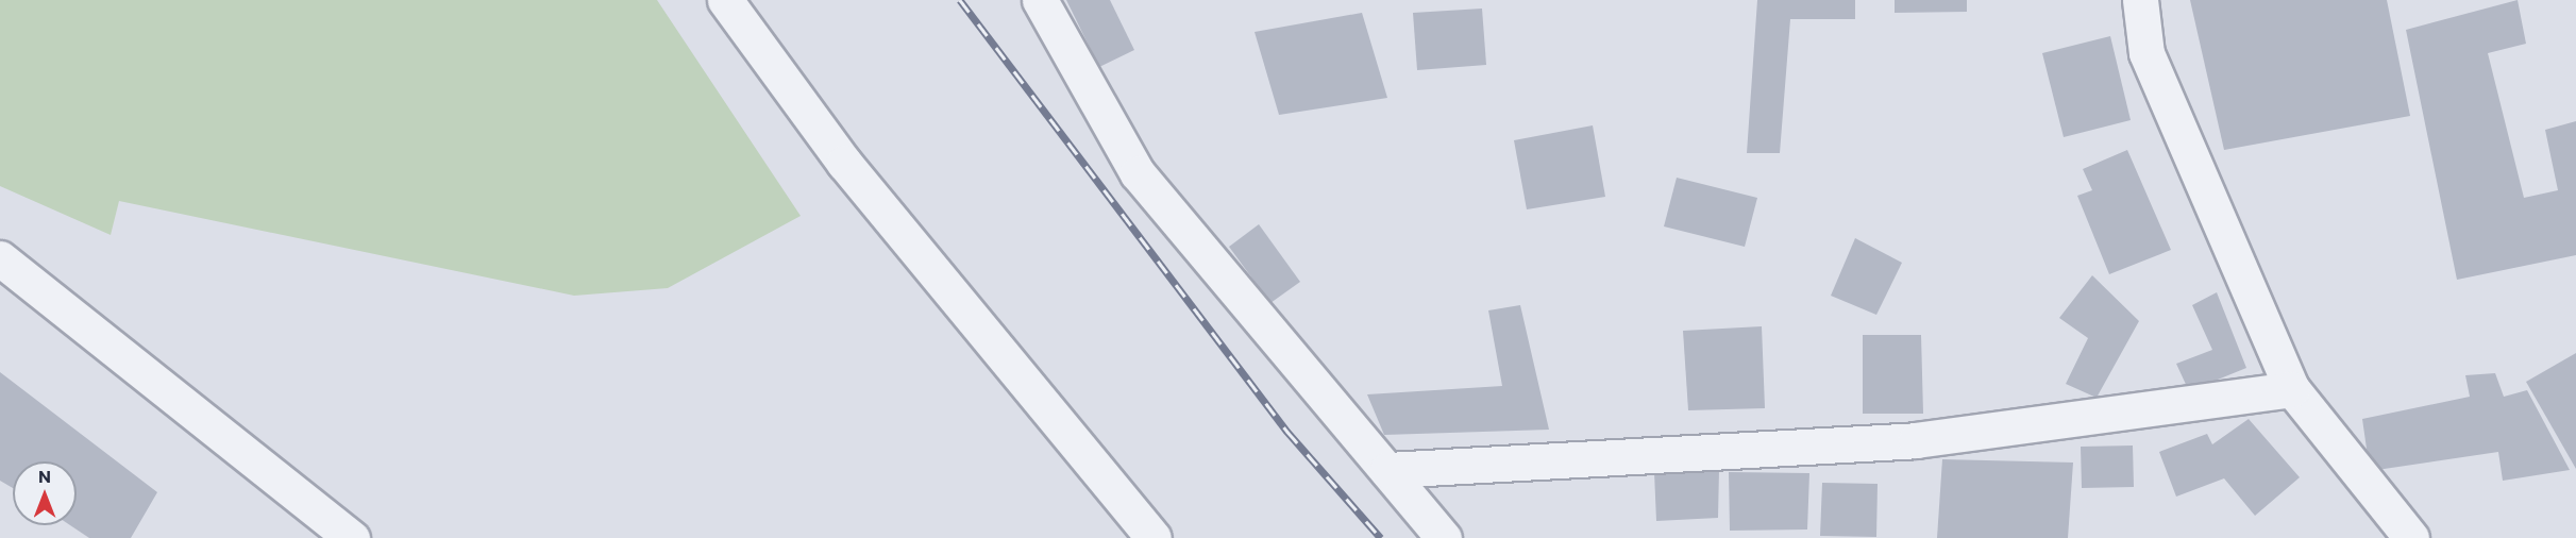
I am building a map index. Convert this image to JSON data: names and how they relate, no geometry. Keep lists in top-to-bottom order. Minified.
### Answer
{"north":"top"}
